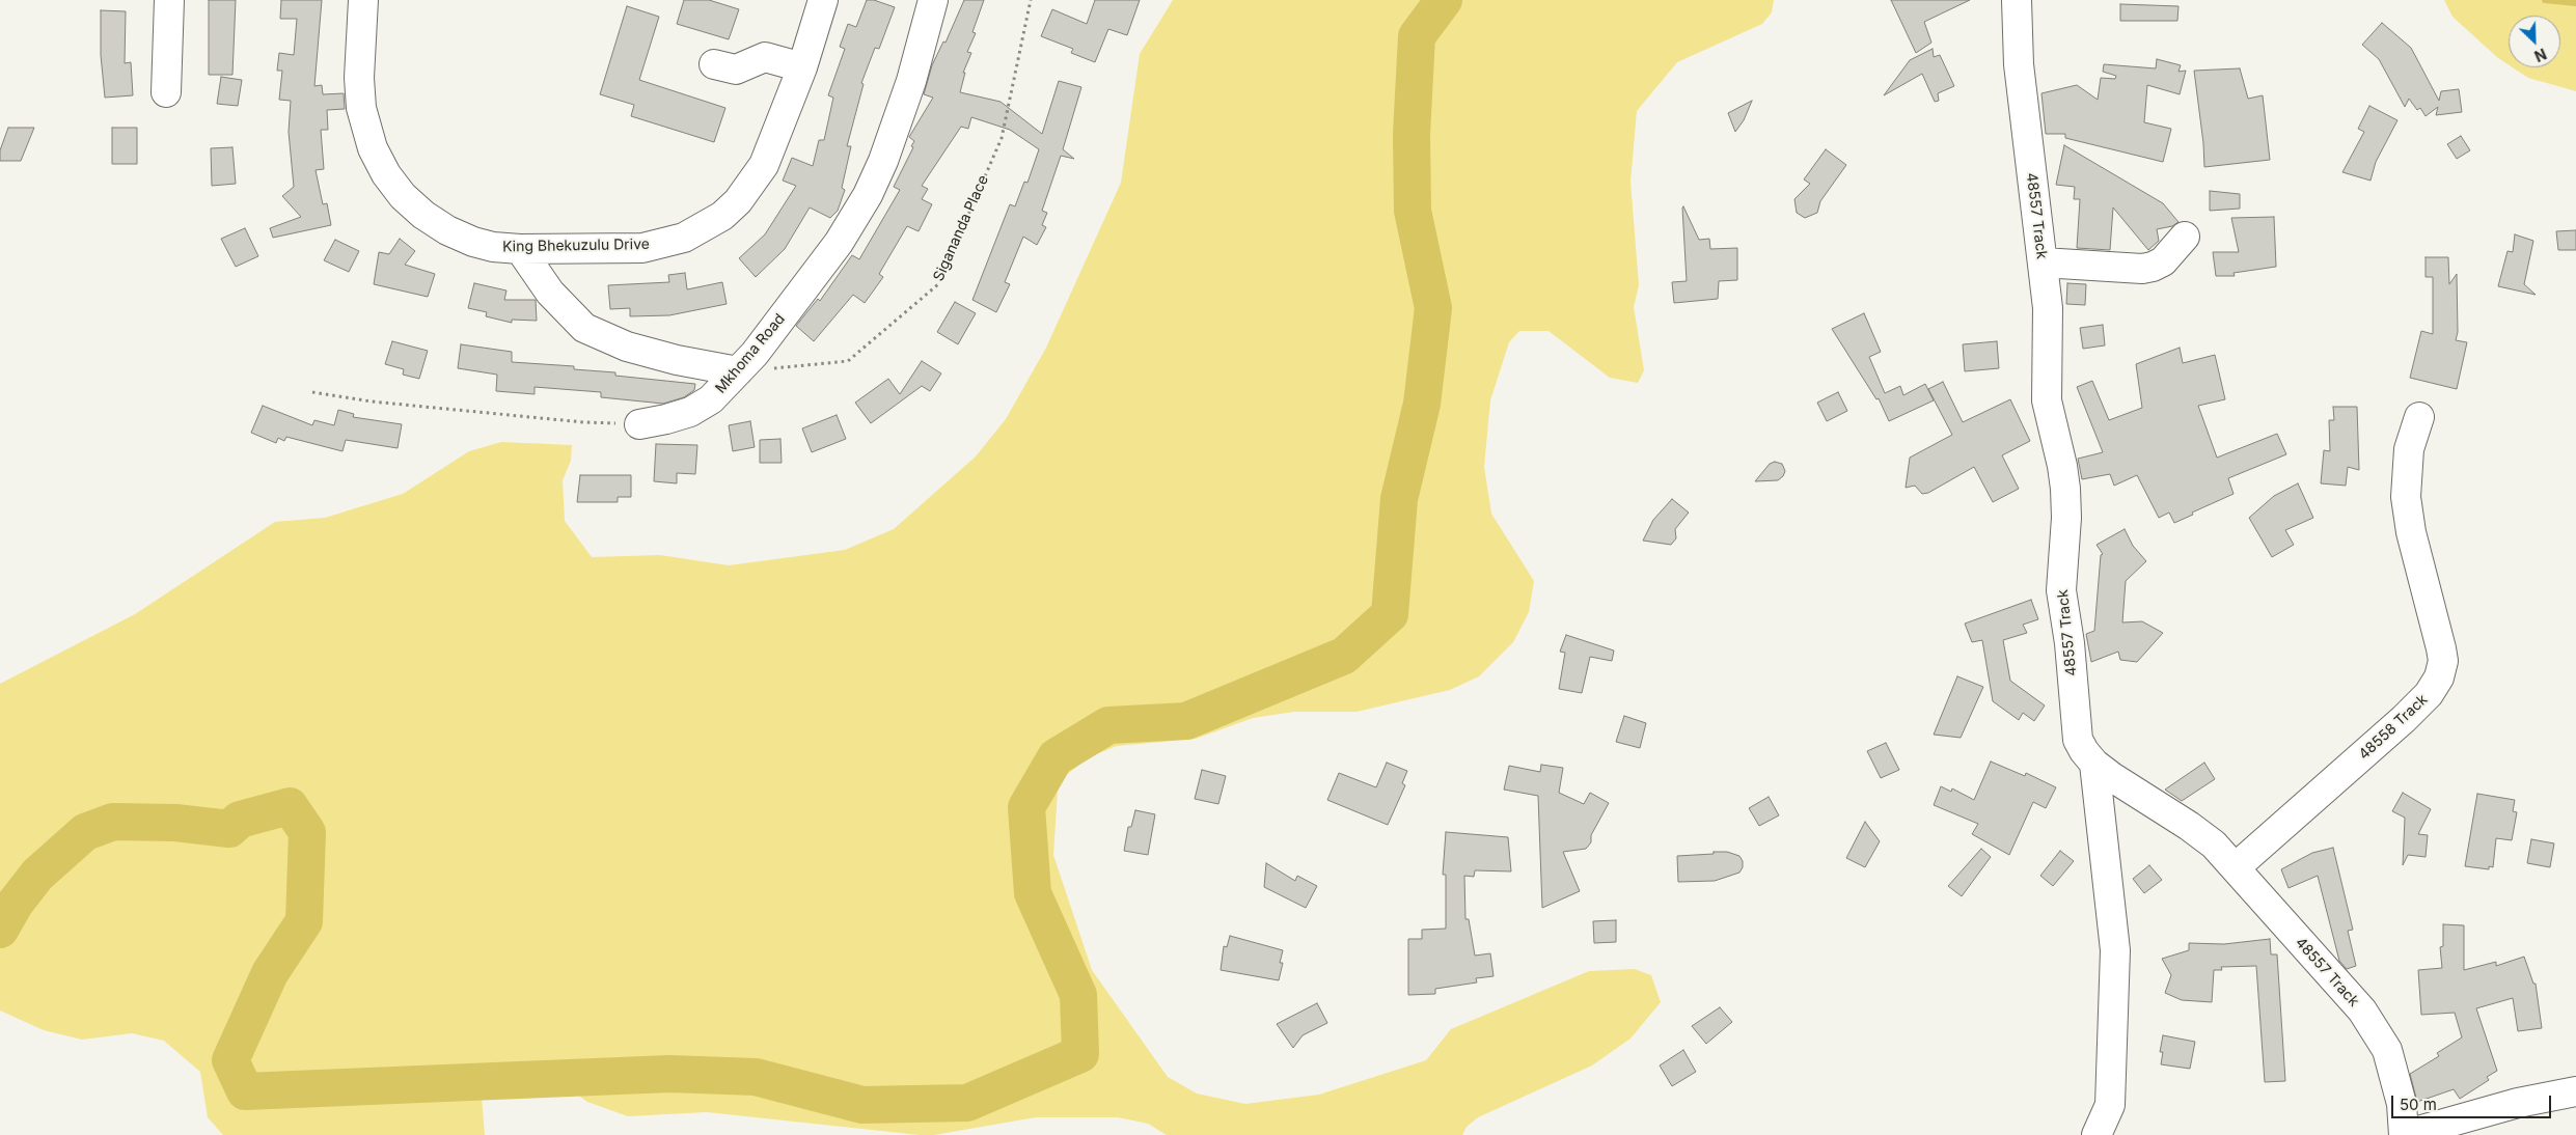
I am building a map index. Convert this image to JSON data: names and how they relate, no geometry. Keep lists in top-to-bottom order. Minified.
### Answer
{"streets":{"street":["48557 Track","King Bhekuzulu Drive","Mkhoma Road","48558 Track"],"path":["Sigananda Place"]},"crossings":[["48557 Track","48558 Track"],["Sigananda Place","Mkhoma Road"]],"scale_bar":"50 m","north":"bottom right"}
